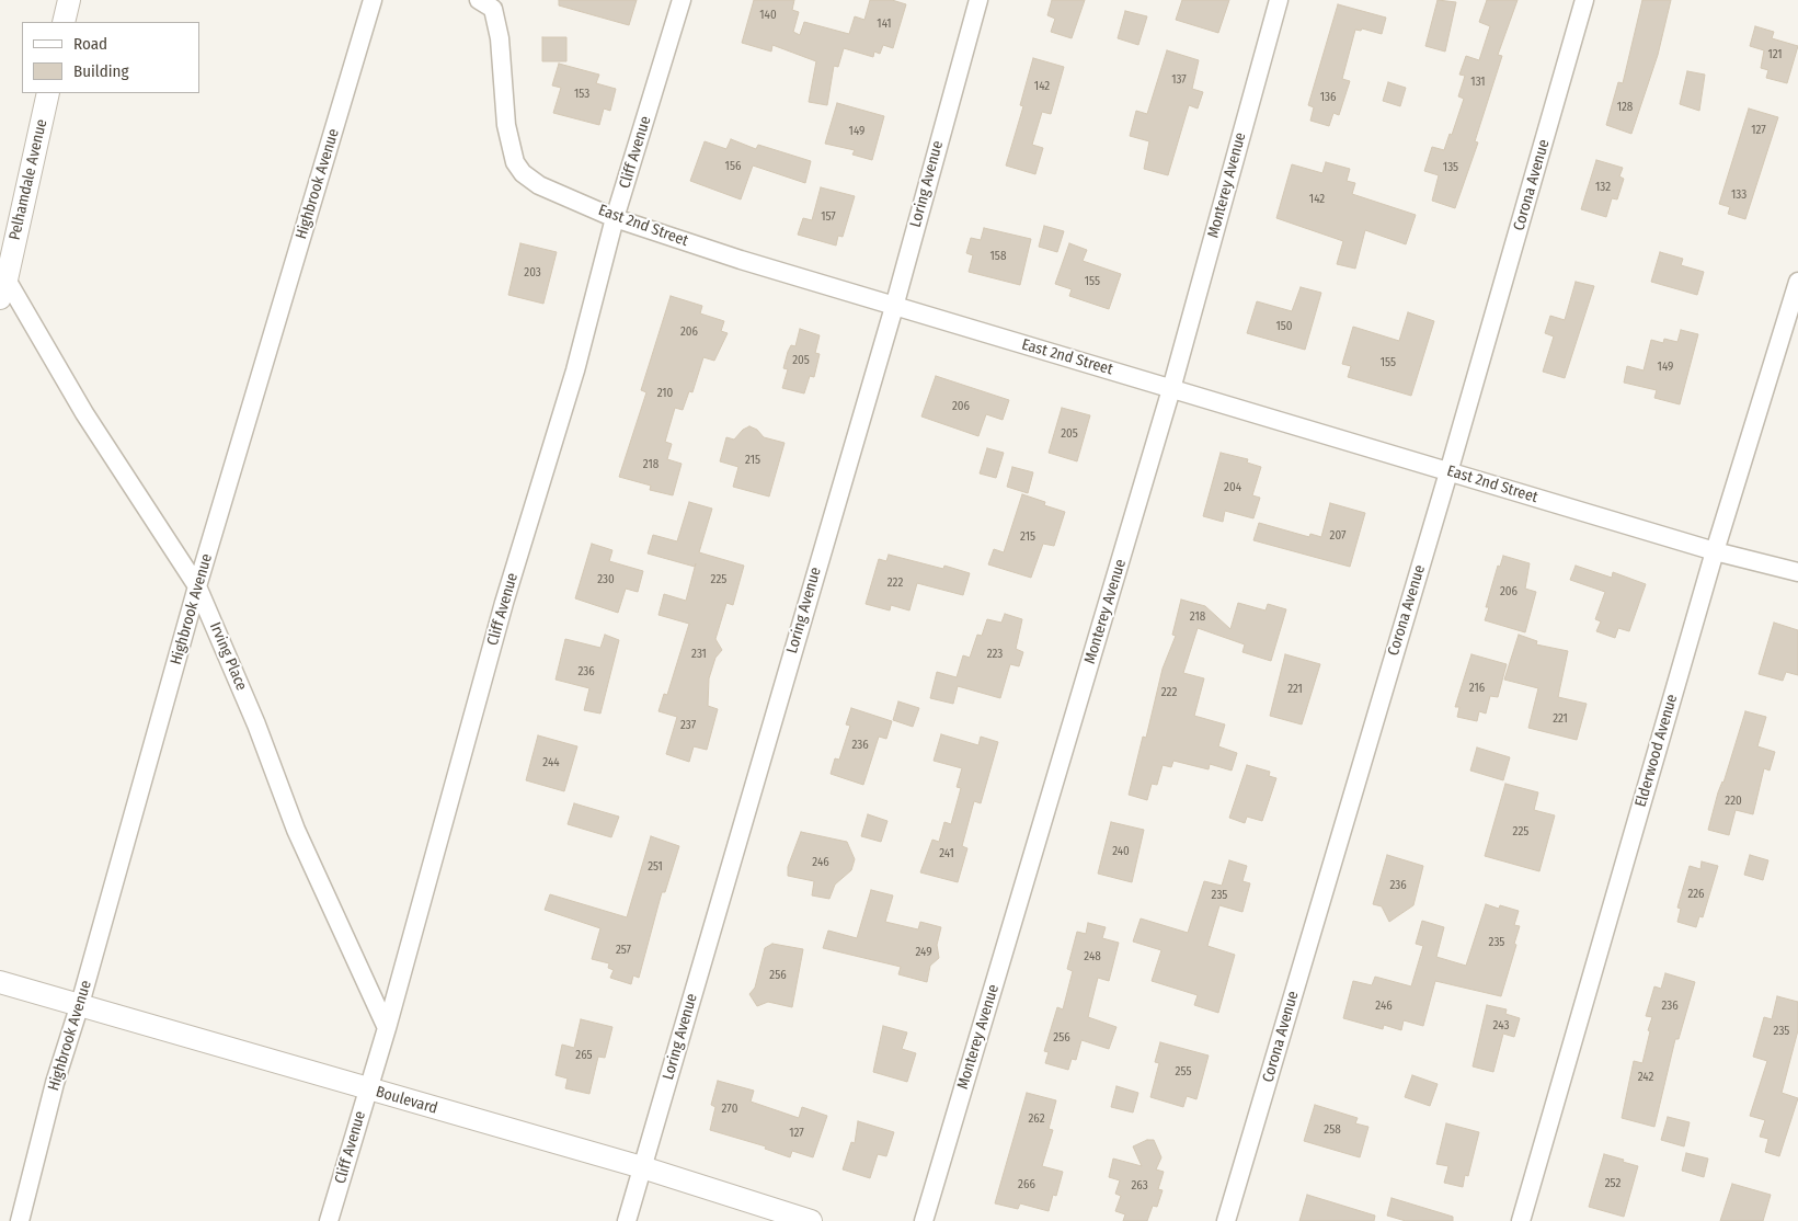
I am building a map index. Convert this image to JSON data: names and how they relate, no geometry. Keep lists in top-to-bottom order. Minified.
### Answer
{"streets":{"street":["Cliff Avenue","Pelhamdale Avenue","Highbrook Avenue","Loring Avenue","Monterey Avenue","Corona Avenue","East 2nd Street","Irving Place","Elderwood Avenue","Boulevard"]},"crossings":[["Cliff Avenue","East 2nd Street"],["Cliff Avenue","Irving Place"],["Cliff Avenue","Boulevard"],["Pelhamdale Avenue","Irving Place"],["Highbrook Avenue","Irving Place"],["Highbrook Avenue","Boulevard"],["Loring Avenue","East 2nd Street"],["Loring Avenue","Boulevard"],["Monterey Avenue","East 2nd Street"],["Corona Avenue","East 2nd Street"],["East 2nd Street","Elderwood Avenue"]],"house_numbers":["140","141","121","137","131","142","153","136","128","127","149","156","135","132","133","142","157","158","203","155","150","206","205","155","149","210","206","205","215","218","204","207","215","230","225","222","206","218","231","223","236","216","221","222","221","237","236","244","220","225","240","241","246","251","236","226","235","235","257","249","248","256","246","236","243","235","256","265","255","242","270","262","258","127","252","266","263"],"legend":["Road","Building"]}
